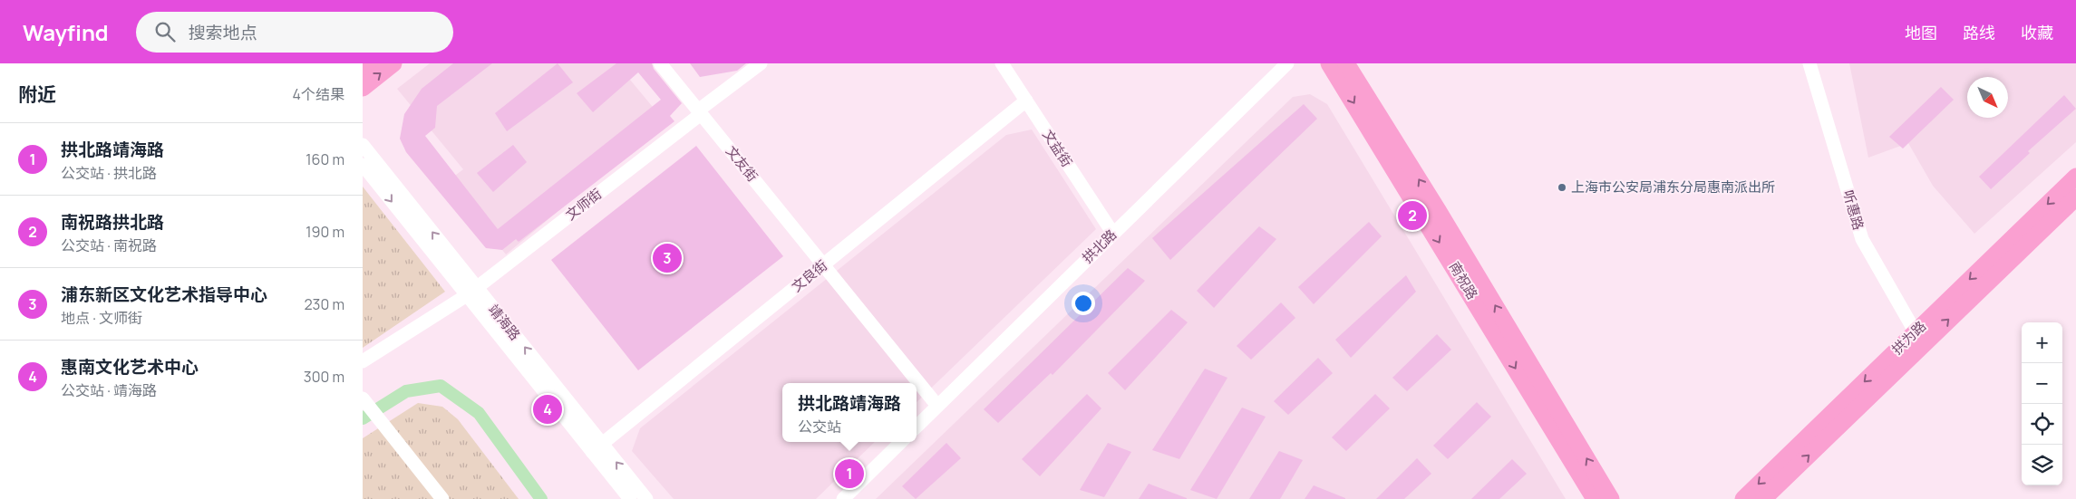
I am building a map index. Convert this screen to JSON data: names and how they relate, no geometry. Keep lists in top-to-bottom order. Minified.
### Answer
{"streets":{"main road":["南祝路","拱为路"],"street":["文益街","文友街","文师街","听惠路","拱北路","文良街","靖海路"]},"crossings":[["文益街","拱北路"],["文益街","文良街"],["文友街","文师街"],["文友街","拱北路"],["文友街","文良街"],["文师街","靖海路"],["听惠路","拱为路"],["文良街","靖海路"]],"places":["上海市公安局浦东分局惠南派出所"],"north":"bottom right","page":{"header":"Wayfind","search":"搜索地点","nav":["地图","路线","收藏"],"heading":["附近","4个结果"],"list":[{"mark":"1","name":"拱北路靖海路","note":"公交站 · 拱北路","value":"160 m"},{"mark":"2","name":"南祝路拱北路","note":"公交站 · 南祝路","value":"190 m"},{"mark":"3","name":"浦东新区文化艺术指导中心","note":"地点 · 文师街","value":"230 m"},{"mark":"4","name":"惠南文化艺术中心","note":"公交站 · 靖海路","value":"300 m"}],"pins":["2","3","4","1"],"map_buttons":["+","−"],"popup":["拱北路靖海路","公交站"]}}
